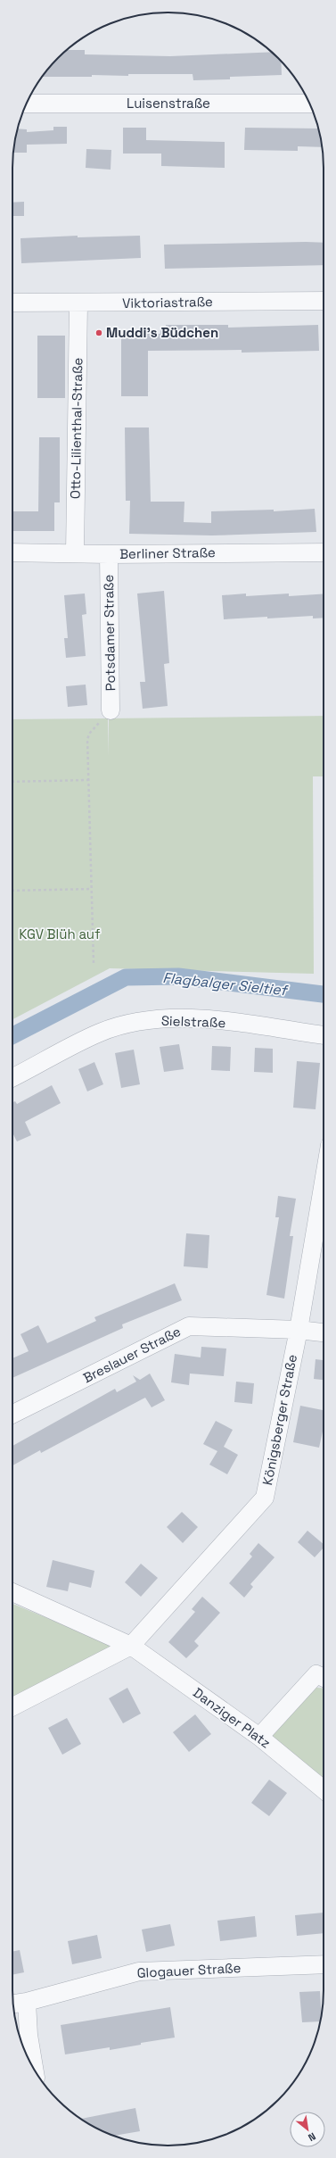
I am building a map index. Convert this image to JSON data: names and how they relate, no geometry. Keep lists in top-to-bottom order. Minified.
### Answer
{"streets":{"street":["Luisenstraße","Viktoriastraße","Otto-Lilienthal-Straße","Berliner Straße","Potsdamer Straße","Sielstraße","Breslauer Straße","Königsberger Straße","Danziger Platz","Glogauer Straße"]},"crossings":[["Viktoriastraße","Otto-Lilienthal-Straße"],["Otto-Lilienthal-Straße","Berliner Straße"],["Berliner Straße","Potsdamer Straße"],["Breslauer Straße","Königsberger Straße"],["Königsberger Straße","Danziger Platz"]],"water":["Flagbalger Sieltief"],"parks":["KGV Blüh auf"],"places":["Muddi's Büdchen"],"north":"bottom right"}
